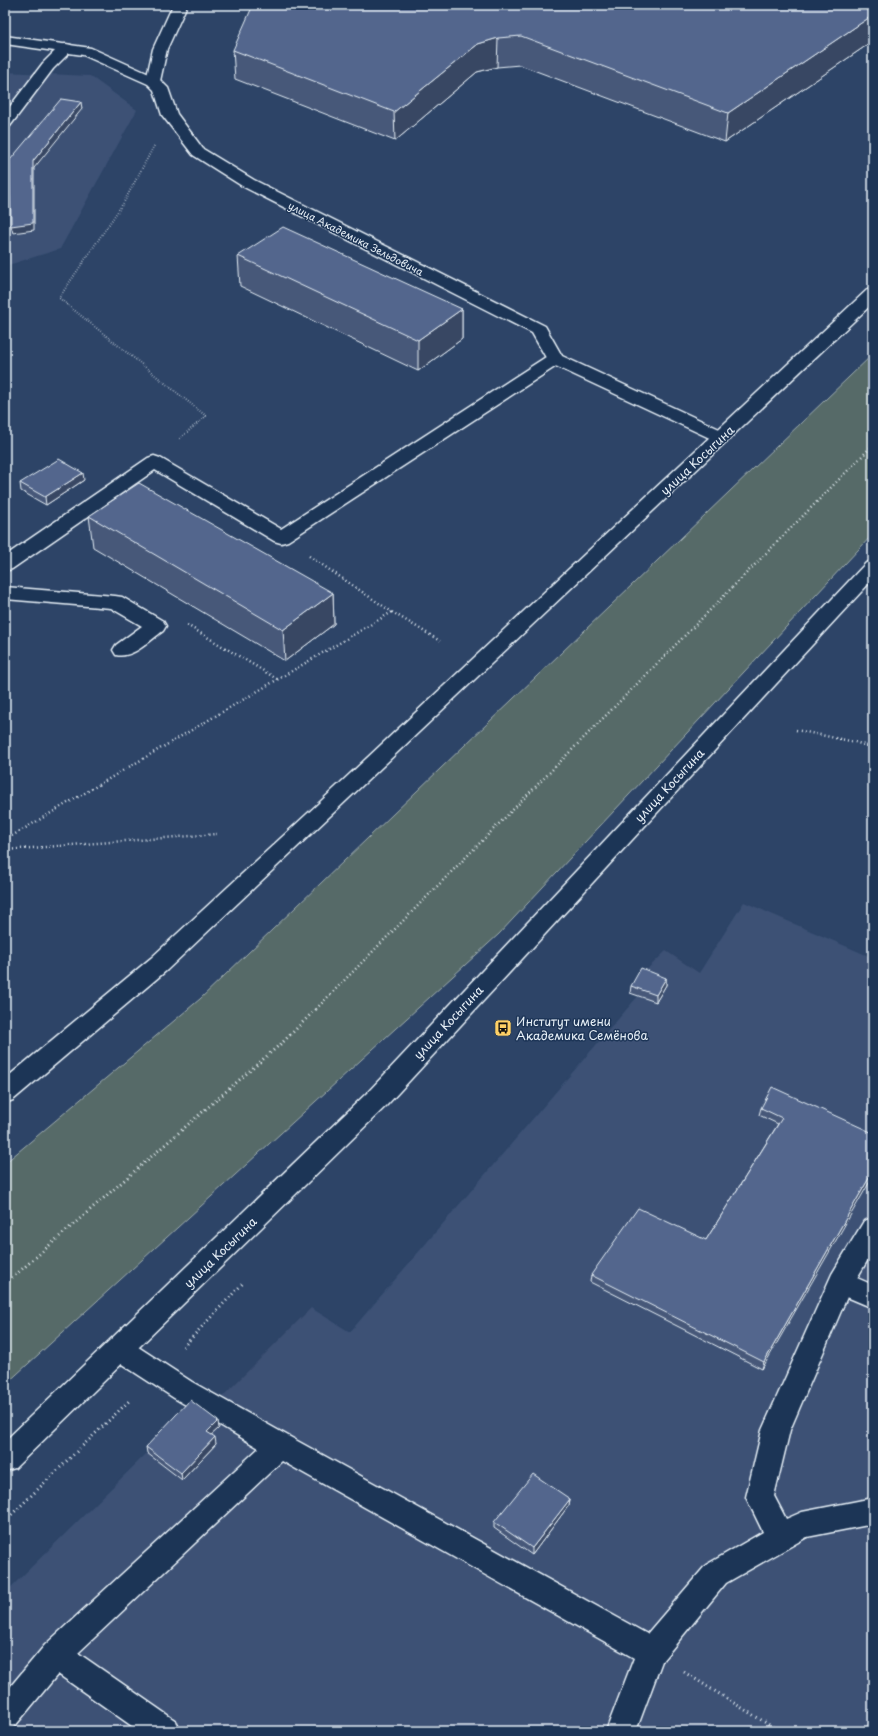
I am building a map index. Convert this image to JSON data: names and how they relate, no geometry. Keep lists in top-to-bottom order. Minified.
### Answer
{"streets":{"main road":["улица Академика Зельдовича","улица Косыгина"]},"places":{"bus stop":["Институт имени Академика Семёнова"]}}
